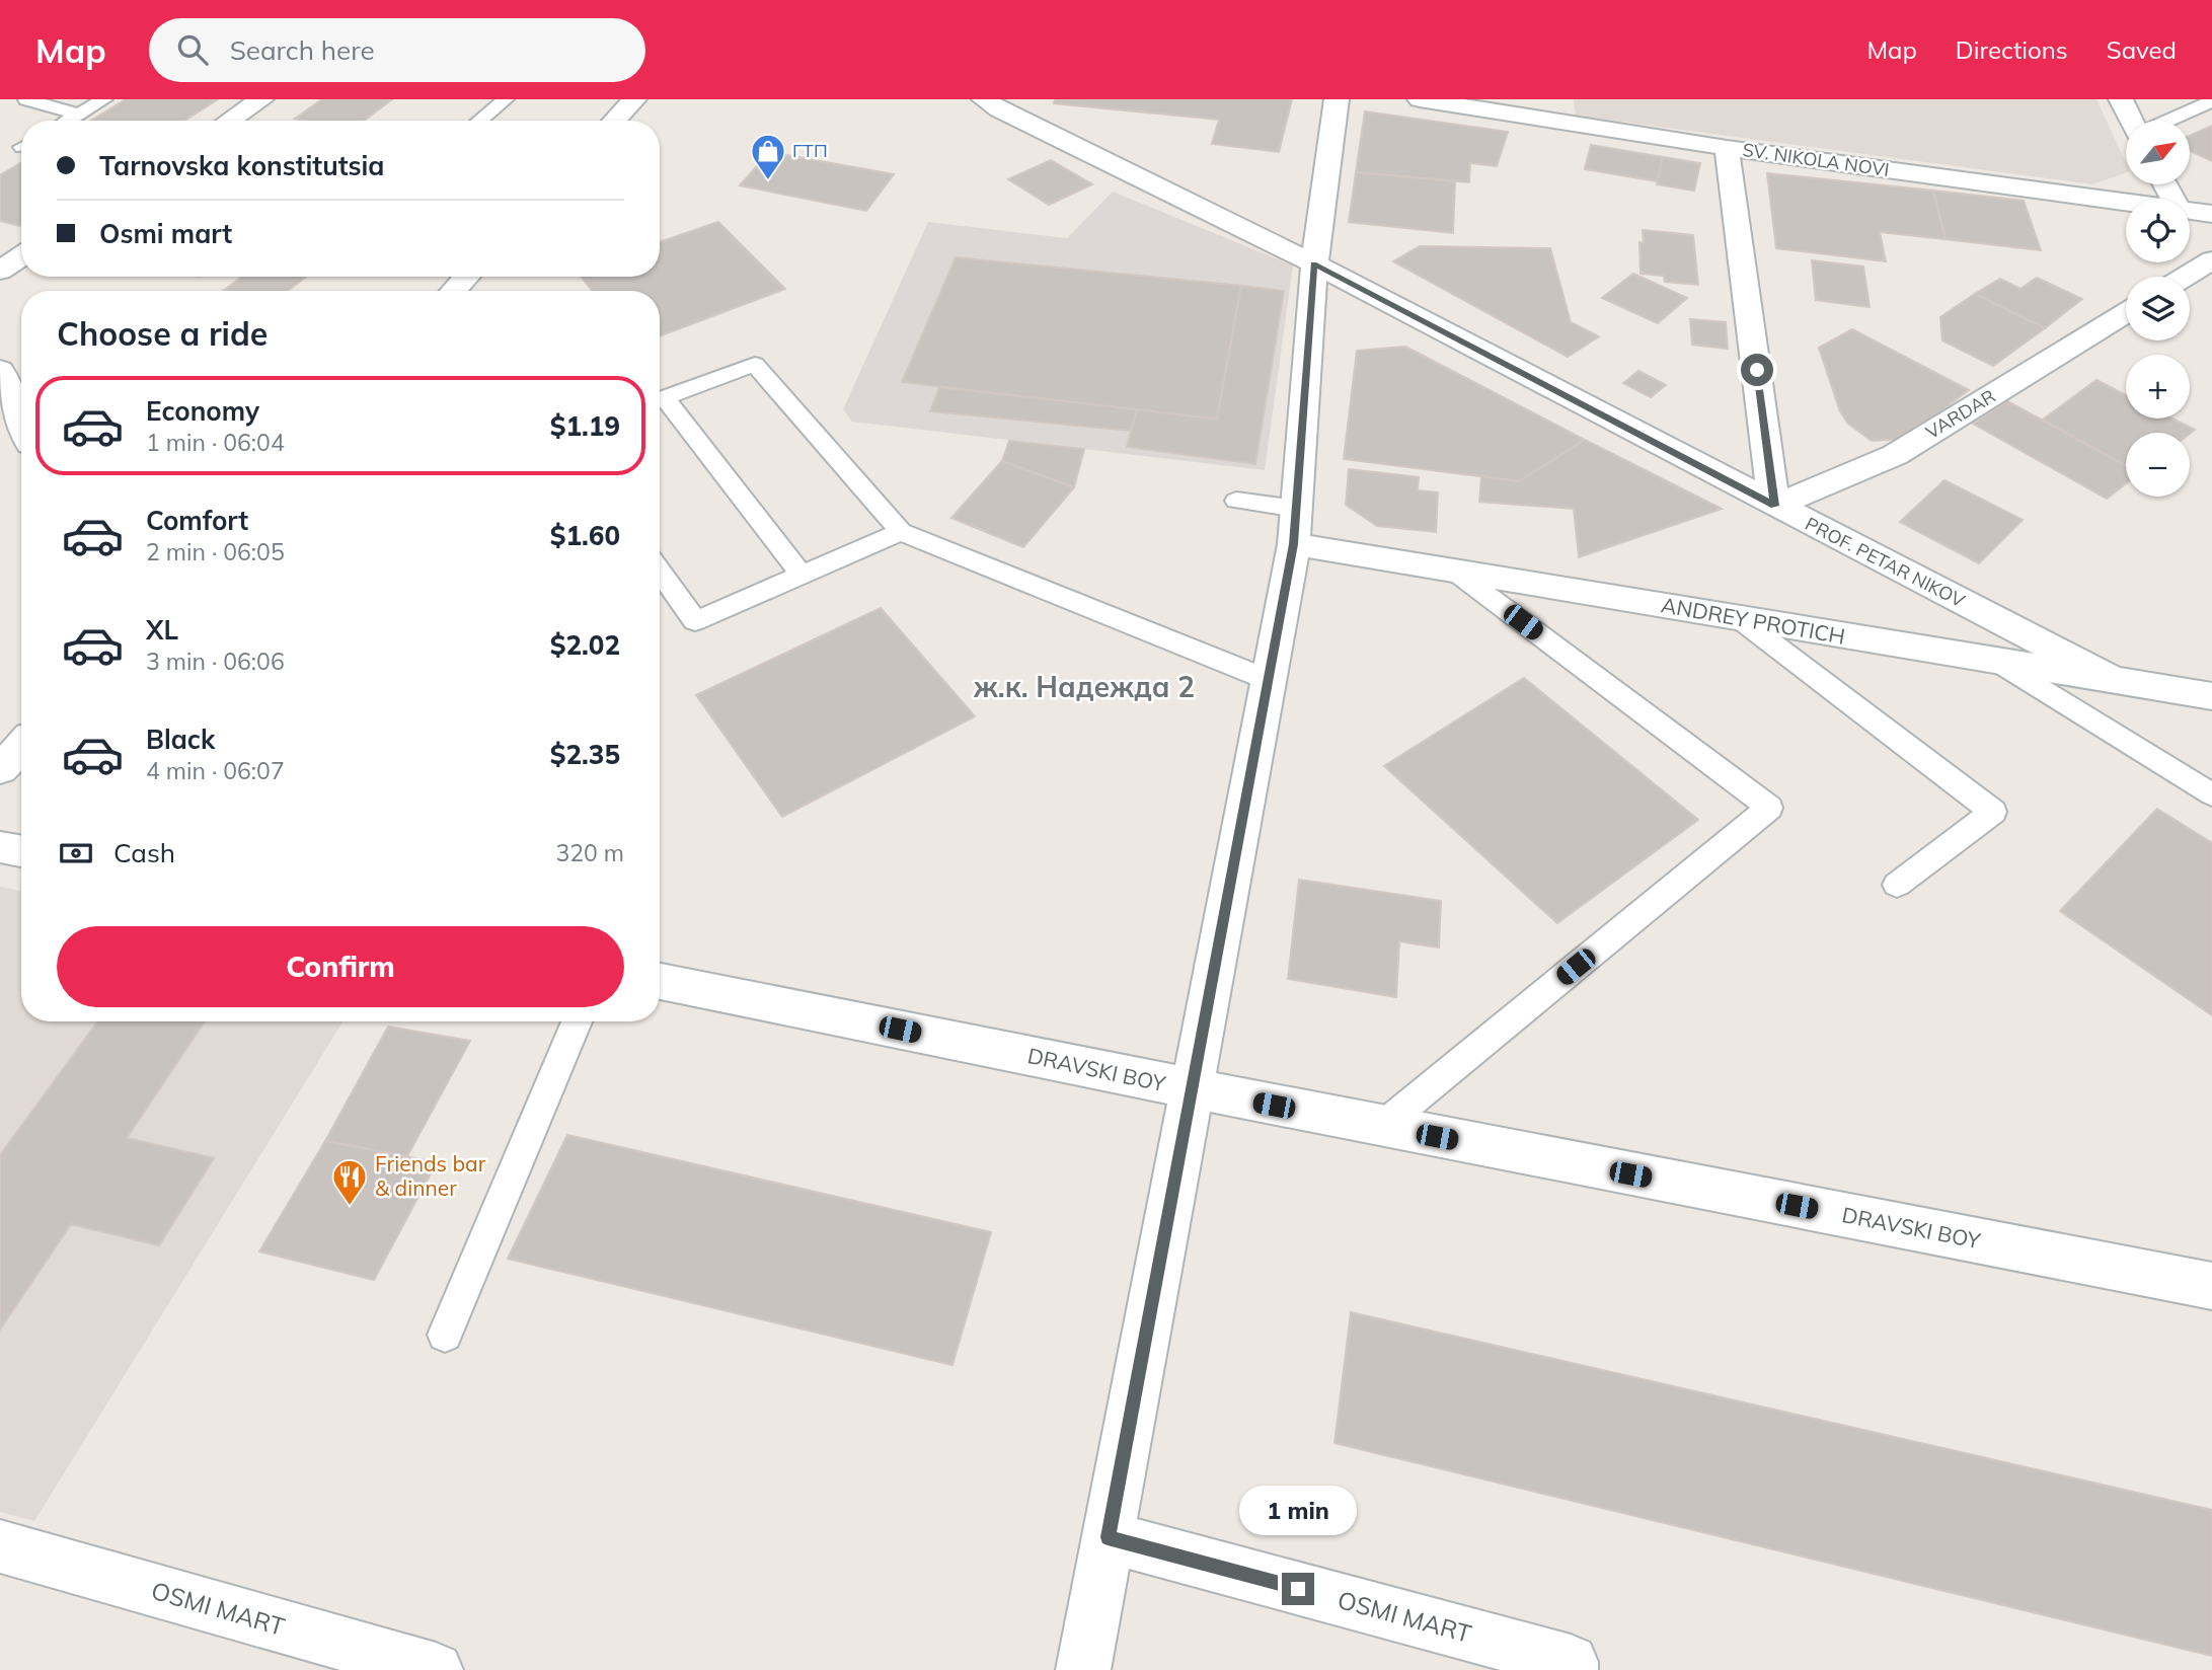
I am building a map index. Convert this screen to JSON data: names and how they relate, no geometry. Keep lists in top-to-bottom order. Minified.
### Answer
{"streets":{"street":["SV. NIKOLA NOVI","VARDAR","PROF. PETAR NIKOV","ANDREY PROTICH","DRAVSKI BOY","OSMI MART"]},"crossings":[["VARDAR","PROF. PETAR NIKOV"],["PROF. PETAR NIKOV","ANDREY PROTICH"]],"districts":["ж.к. Надежда 2"],"places":{"shop":["ГТП"],"restaurant":["Friends bar & dinner"]},"north":"top right","page":{"header":"Map","search":"Search here","nav":["Map","Directions","Saved"],"map_buttons":["+","−"],"banner":["Tarnovska konstitutsia","Osmi mart"],"heading":"Choose a ride","list":[{"name":"Economy","note":"1 min · 06:04","value":"$1.19"},{"name":"Comfort","note":"2 min · 06:05","value":"$1.60"},{"name":"XL","note":"3 min · 06:06","value":"$2.02"},{"name":"Black","note":"4 min · 06:07","value":"$2.35"}],"pay":["Cash","320 m"],"buttons":"Confirm","bubble":"1 min"}}
